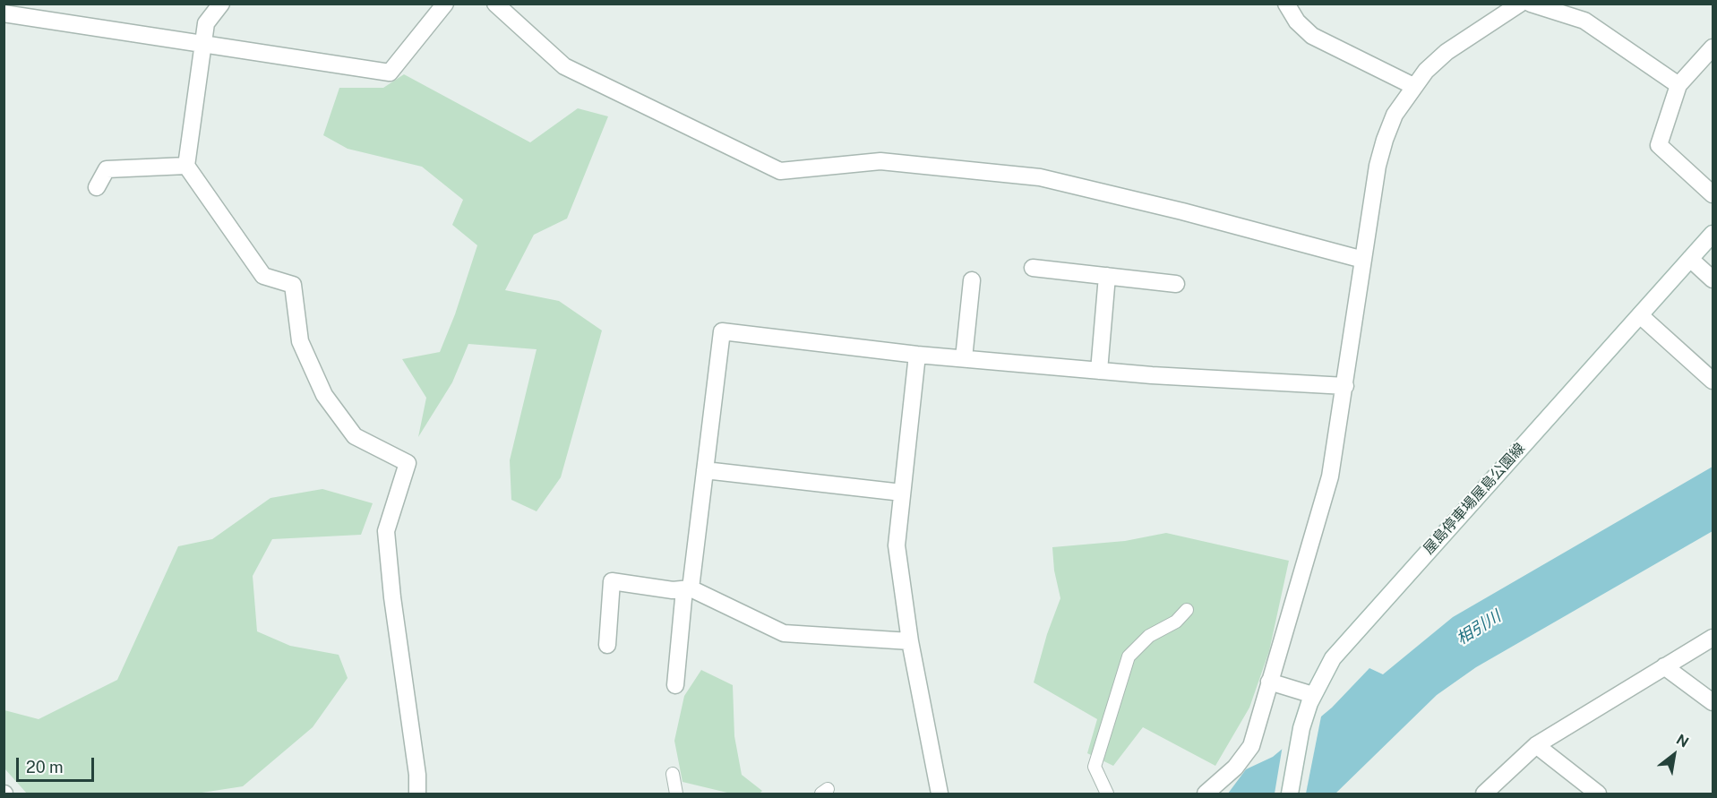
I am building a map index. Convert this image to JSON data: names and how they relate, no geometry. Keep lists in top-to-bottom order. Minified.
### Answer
{"streets":{"street":["屋島停車場屋島公園線"]},"water":["相引川"],"scale_bar":"20 m","north":"top right"}
